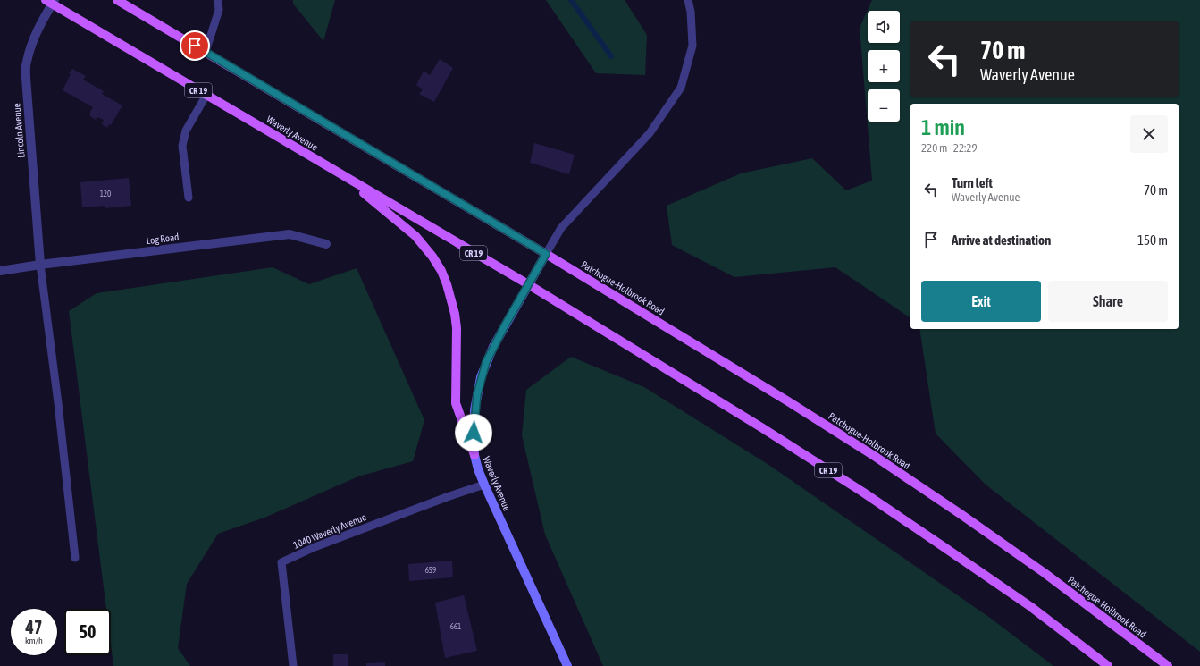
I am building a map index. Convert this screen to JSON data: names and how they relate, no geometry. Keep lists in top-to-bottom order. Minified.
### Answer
{"streets":{"main road":["CR 19","Waverly Avenue","Patchogue-Holbrook Road"],"street":["Lincoln Avenue","Log Road"],"lane":["1040 Waverly Avenue"]},"crossings":[["CR 19","Waverly Avenue"],["Lincoln Avenue","Waverly Avenue"],["Lincoln Avenue","Log Road"],["Waverly Avenue","Patchogue-Holbrook Road"],["Waverly Avenue","1040 Waverly Avenue"]],"house_numbers":["120","659","661"],"page":{"map_buttons":["+","−"],"turn":["70 m","Waverly Avenue"],"heading":["1 min","220 m · 22:29"],"list":[{"name":"Turn left","note":"Waverly Avenue","value":"70 m"},{"name":"Arrive at destination","value":"150 m"}],"buttons":["Exit","Share"],"speed":"47 km/h","limit":"50"}}
